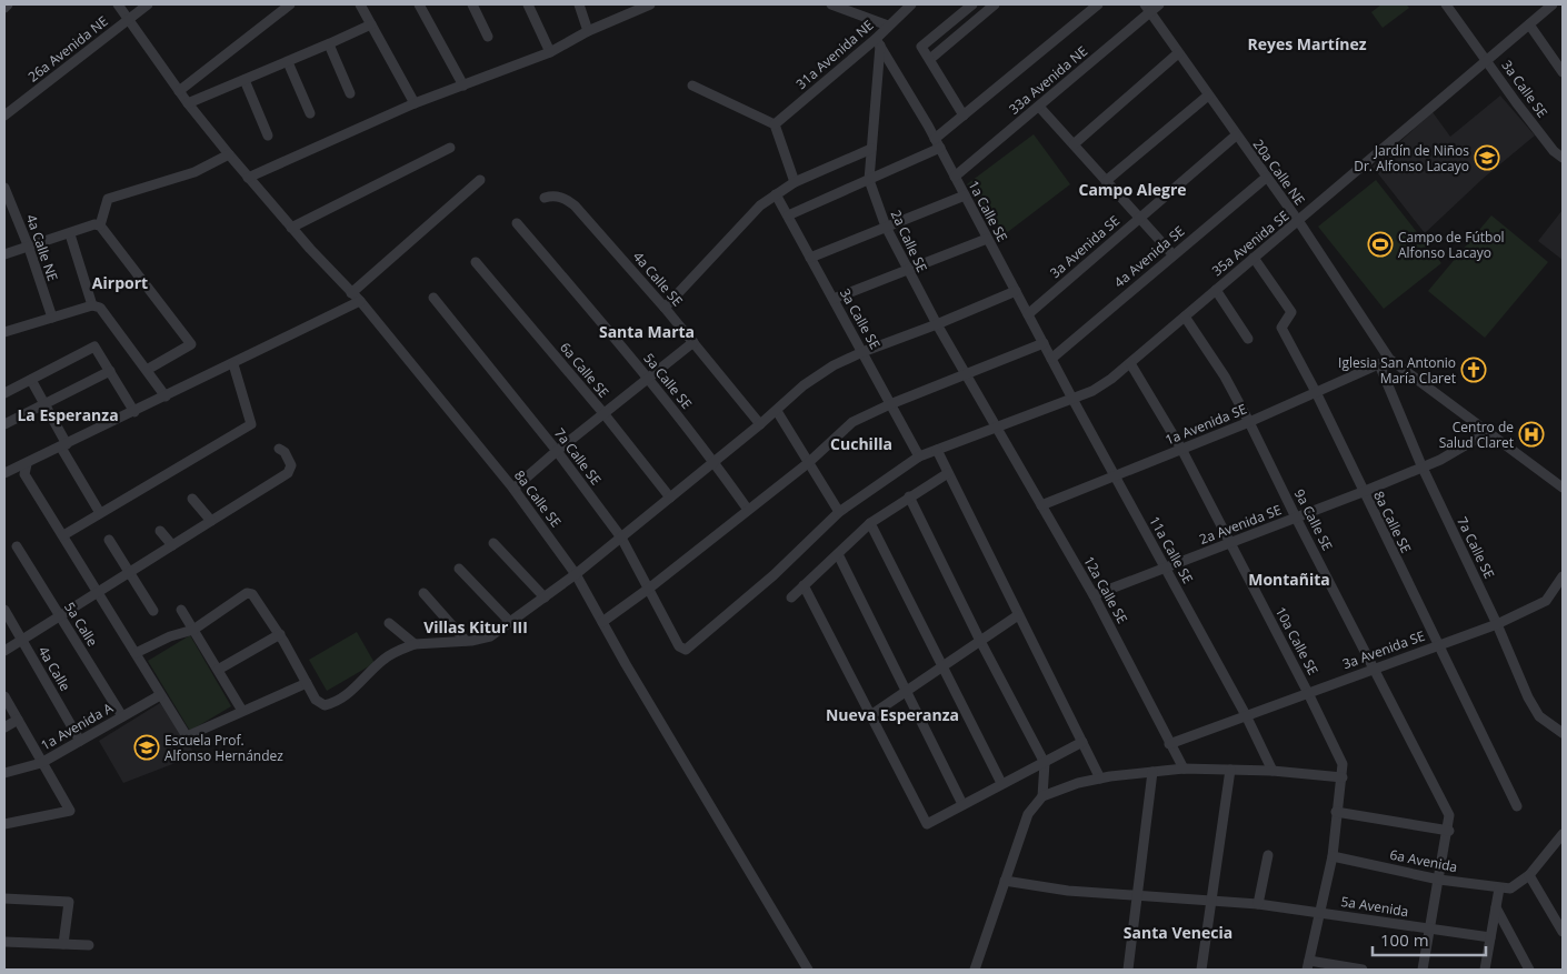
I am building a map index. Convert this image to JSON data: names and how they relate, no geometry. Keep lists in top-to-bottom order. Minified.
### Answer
{"streets":{"street":["26a Avenida NE","31a Avenida NE","33a Avenida NE","3a Calle SE","20a Calle NE","1a Calle SE","2a Calle SE","35a Avenida SE","3a Avenida SE","4a Calle NE","4a Avenida SE","4a Calle SE","6a Calle SE","5a Calle SE","1a Avenida SE","7a Calle SE","8a Calle SE","9a Calle SE","2a Avenida SE","11a Calle SE","12a Calle SE","5a Calle","10a Calle SE","4a Calle","1a Avenida A","6a Avenida","5a Avenida"]},"crossings":[["26a Avenida NE","8a Calle SE"],["31a Avenida NE","1a Calle SE"],["31a Avenida NE","2a Calle SE"],["33a Avenida NE","20a Calle NE"],["33a Avenida NE","1a Calle SE"],["3a Calle SE","35a Avenida SE"],["20a Calle NE","35a Avenida SE"],["20a Calle NE","3a Avenida SE"],["20a Calle NE","4a Avenida SE"],["20a Calle NE","1a Avenida SE"],["1a Calle SE","2a Calle SE"],["1a Calle SE","35a Avenida SE"],["1a Calle SE","3a Avenida SE"],["1a Calle SE","4a Avenida SE"],["1a Calle SE","11a Calle SE"],["2a Calle SE","35a Avenida SE"],["2a Calle SE","12a Calle SE"],["35a Avenida SE","7a Calle SE"],["35a Avenida SE","8a Calle SE"],["35a Avenida SE","9a Calle SE"],["35a Avenida SE","11a Calle SE"],["35a Avenida SE","12a Calle SE"],["35a Avenida SE","10a Calle SE"],["3a Avenida SE","7a Calle SE"],["3a Avenida SE","8a Calle SE"],["3a Avenida SE","9a Calle SE"],["3a Avenida SE","11a Calle SE"],["3a Avenida SE","12a Calle SE"],["3a Avenida SE","10a Calle SE"],["1a Avenida SE","7a Calle SE"],["1a Avenida SE","8a Calle SE"],["1a Avenida SE","9a Calle SE"],["1a Avenida SE","11a Calle SE"],["1a Avenida SE","12a Calle SE"],["1a Avenida SE","10a Calle SE"],["7a Calle SE","2a Avenida SE"],["8a Calle SE","2a Avenida SE"],["9a Calle SE","2a Avenida SE"],["2a Avenida SE","11a Calle SE"],["2a Avenida SE","12a Calle SE"],["2a Avenida SE","10a Calle SE"],["5a Calle","1a Avenida A"],["10a Calle SE","6a Avenida"],["10a Calle SE","5a Avenida"],["4a Calle","1a Avenida A"]],"districts":["Reyes Martínez","Campo Alegre","Airport","Santa Marta","La Esperanza","Cuchilla","Montañita","Villas Kitur III","Nueva Esperanza","Santa Venecia"],"places":{"school or university":["Jardín de Niños Dr. Alfonso Lacayo","Escuela Prof. Alfonso Hernández"],"sports":["Campo de Fútbol Alfonso Lacayo"],"church":["Iglesia San Antonio María Claret"],"hospital":["Centro de Salud Claret"]},"scale_bar":"100 m"}
